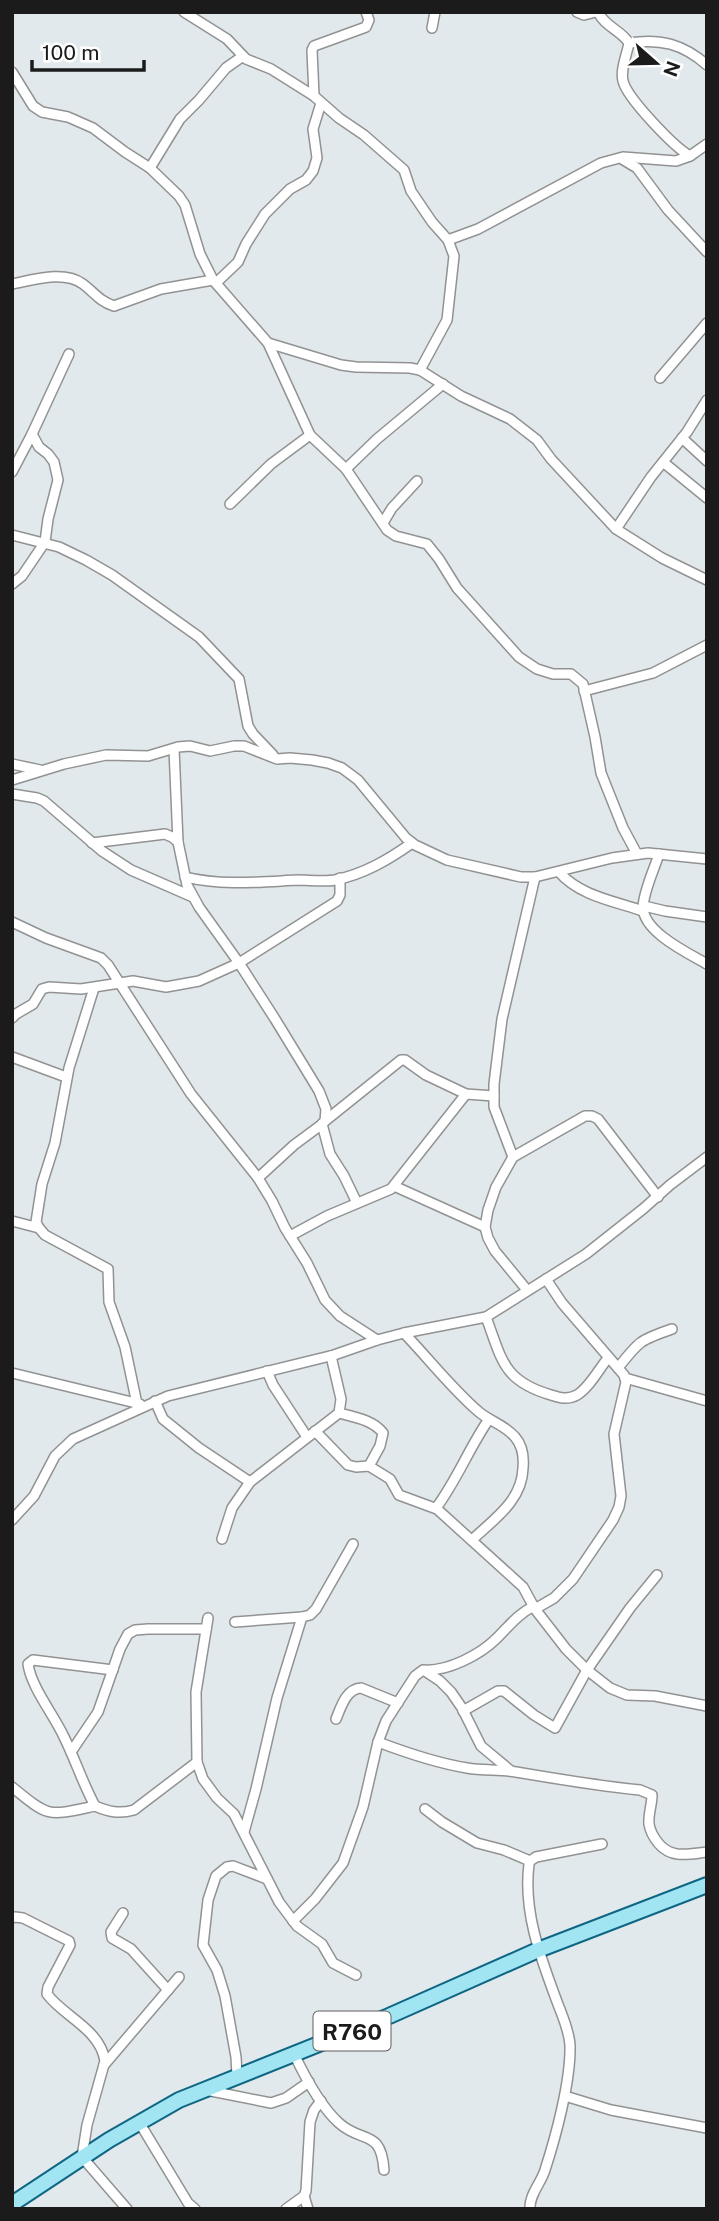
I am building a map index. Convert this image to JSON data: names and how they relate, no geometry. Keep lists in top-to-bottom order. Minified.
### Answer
{"streets":{"main road":["R760"]},"scale_bar":"100 m","north":"right"}
